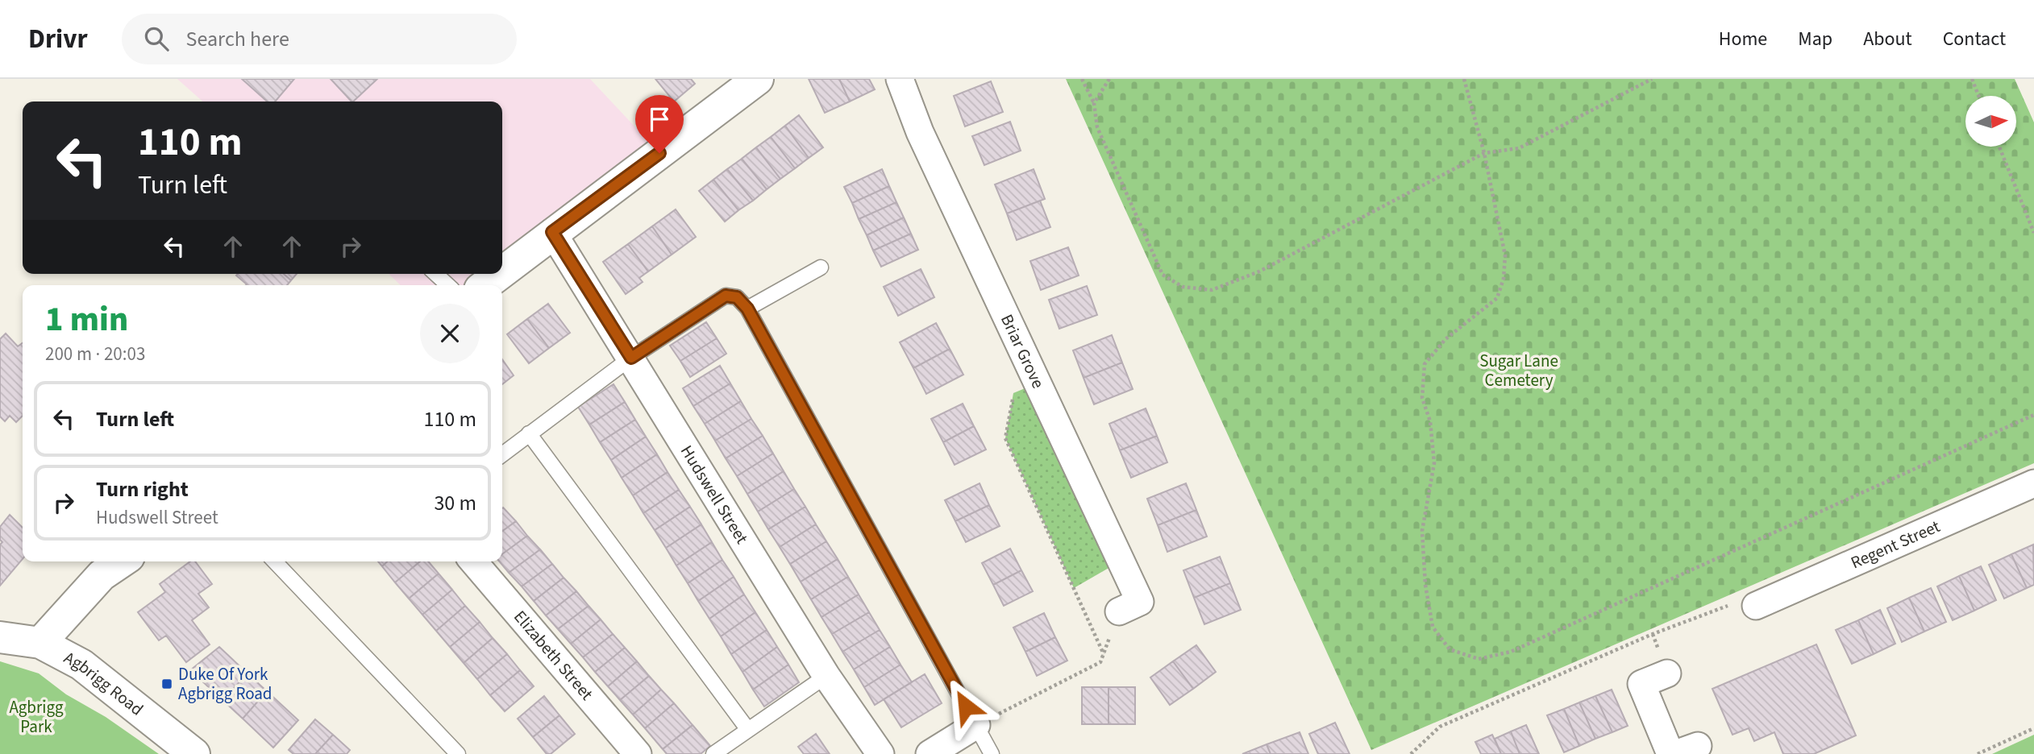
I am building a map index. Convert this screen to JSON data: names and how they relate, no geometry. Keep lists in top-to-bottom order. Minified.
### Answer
{"streets":{"street":["Briar Grove","Hudswell Street","Regent Street","Elizabeth Street","Agbrigg Road"]},"parks":["Sugar Lane Cemetery","Agbrigg Park"],"places":{"transit":["Duke Of York Agbrigg Road"]},"north":"right","page":{"header":"Drivr","search":"Search here","nav":["Home","Map","About","Contact"],"turn":["110 m","Turn left"],"heading":["1 min","200 m · 20:03"],"list":[{"name":"Turn left","value":"110 m"},{"name":"Turn right","note":"Hudswell Street","value":"30 m"}]}}
